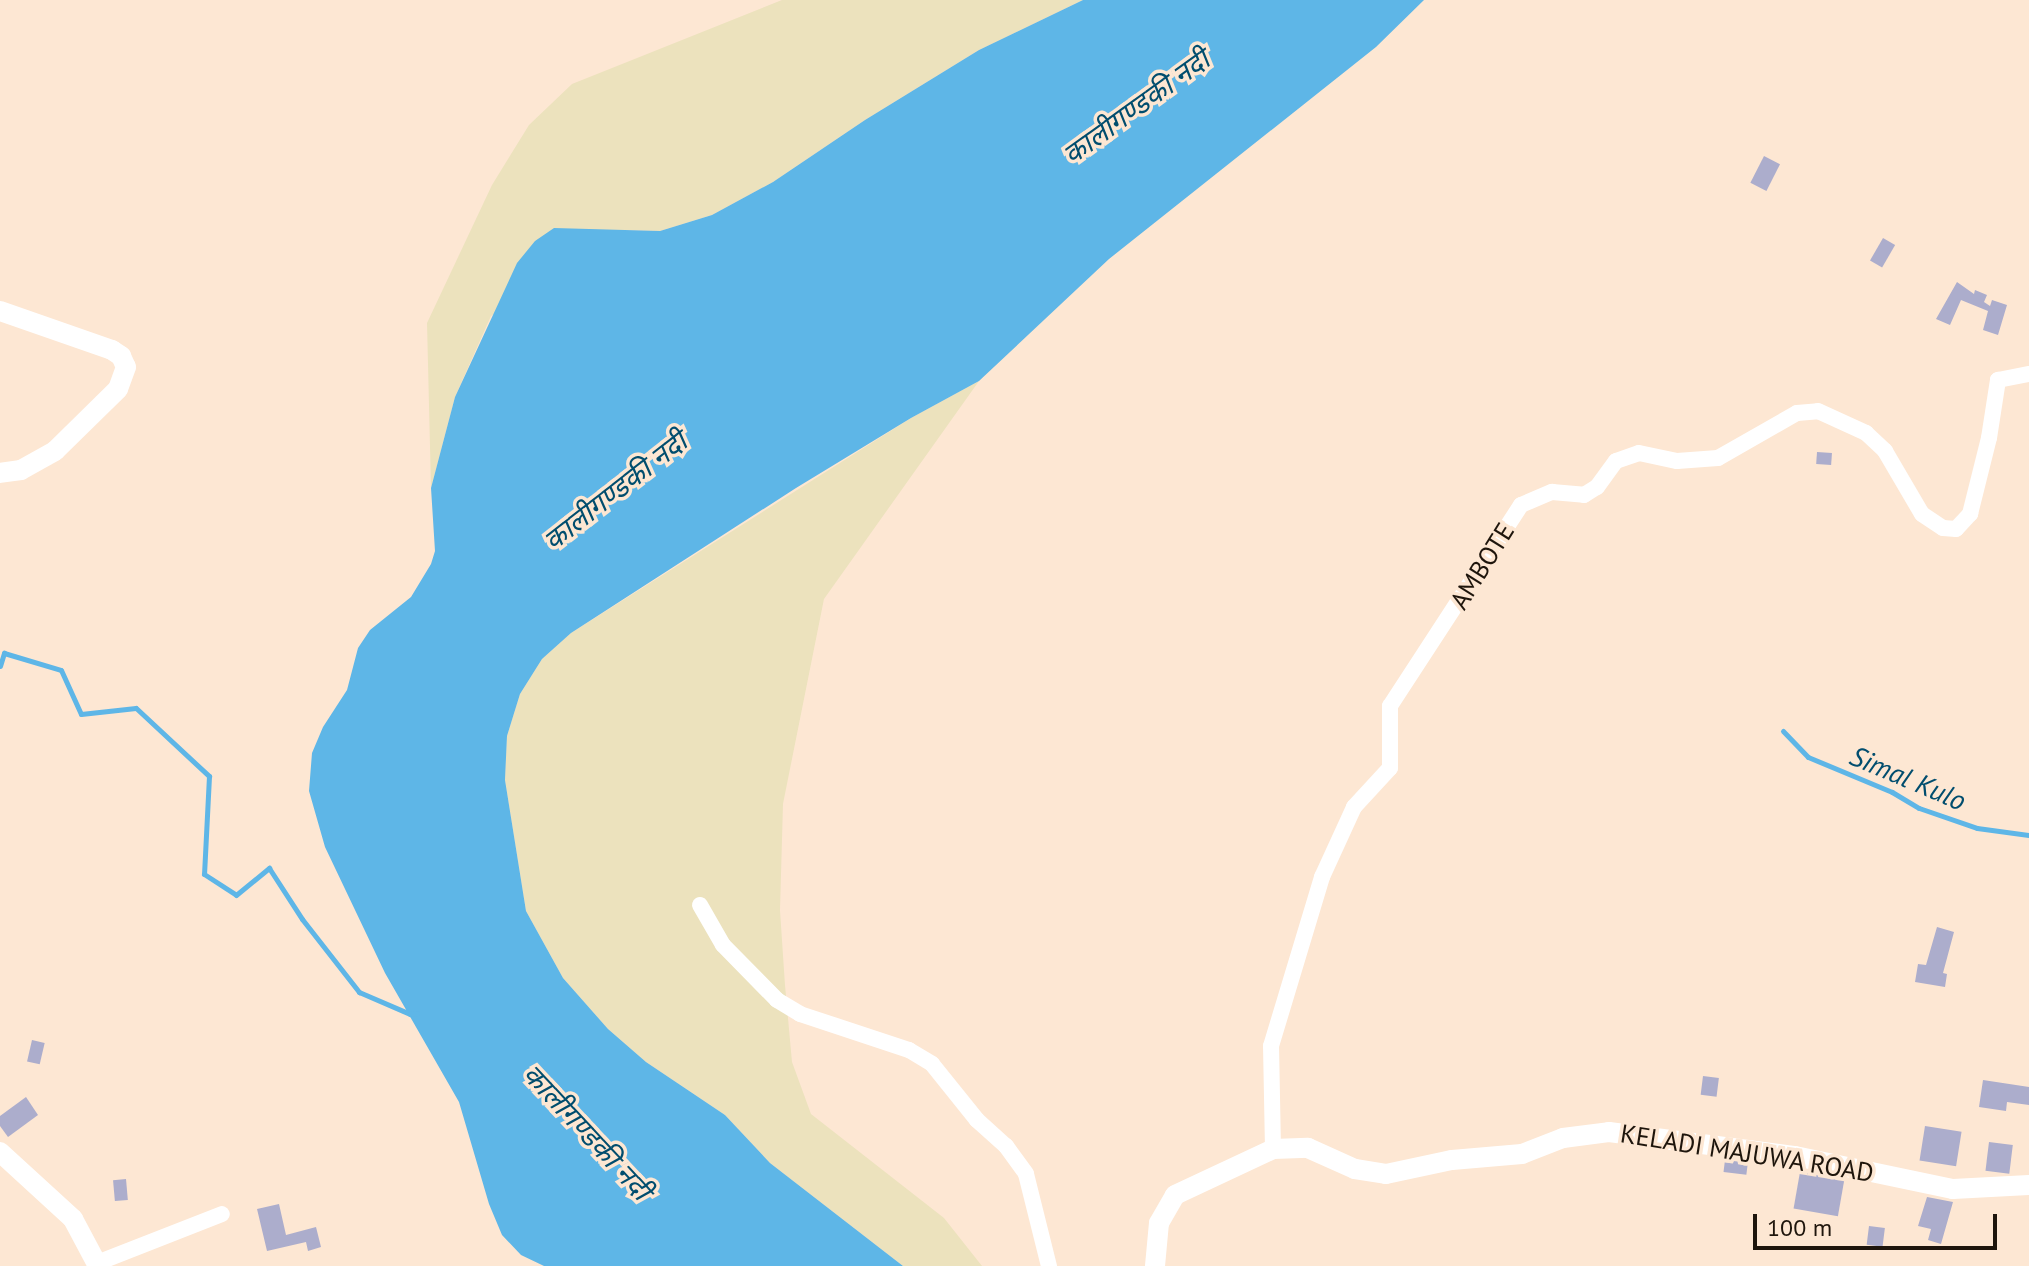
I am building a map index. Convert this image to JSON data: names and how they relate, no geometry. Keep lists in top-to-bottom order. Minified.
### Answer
{"streets":{"main road":["KELADI MAJUWA ROAD"],"street":["AMBOTE"]},"crossings":[["AMBOTE","KELADI MAJUWA ROAD"]],"water":["कालीगण्डकी नदी","Simal Kulo"],"scale_bar":"100 m"}
